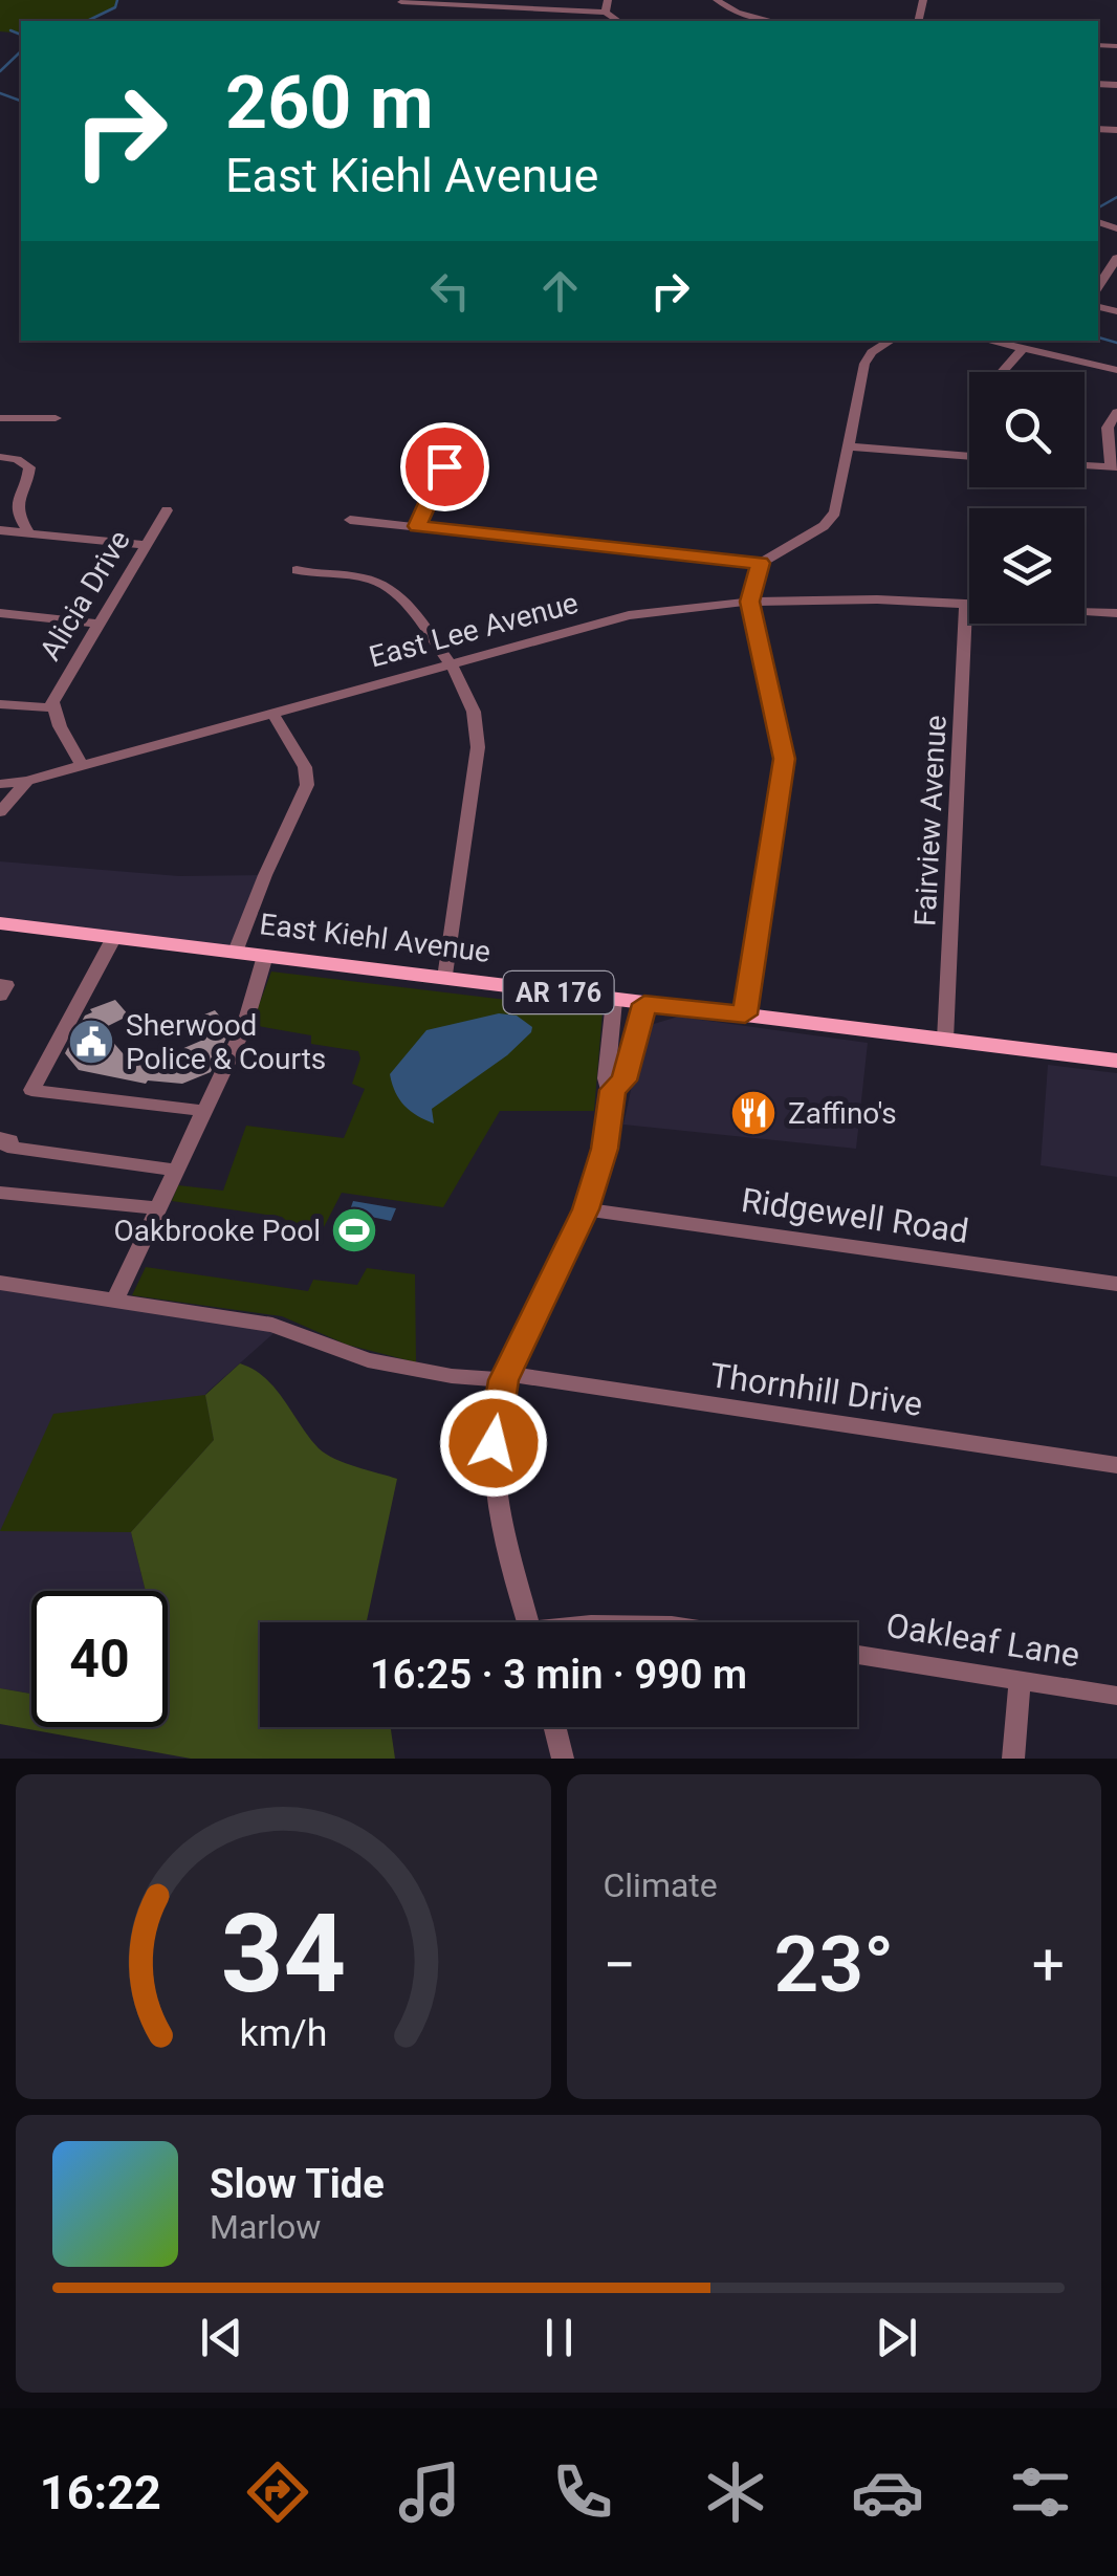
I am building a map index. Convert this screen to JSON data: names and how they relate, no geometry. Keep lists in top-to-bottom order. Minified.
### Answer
{"streets":{"main road":["East Kiehl Avenue","AR 176"],"street":["Alicia Drive","East Lee Avenue","Fairview Avenue","Ridgewell Road","Thornhill Drive","Oakleaf Lane"]},"crossings":[["Alicia Drive","East Lee Avenue"],["East Lee Avenue","Fairview Avenue"],["Fairview Avenue","East Kiehl Avenue"]],"places":{"public building":["Sherwood Police & Courts"],"restaurant":["Zaffino's"],"sports":["Oakbrooke Pool"]},"page":{"turn":["260 m","East Kiehl Avenue"],"limit":"40","trip":"16:25 · 3 min · 990 m","tile":"Climate","heat":["−","23°","+"],"song":["Slow Tide","Marlow"],"tabs":"16:22","gauge":["34","km/h"]}}
